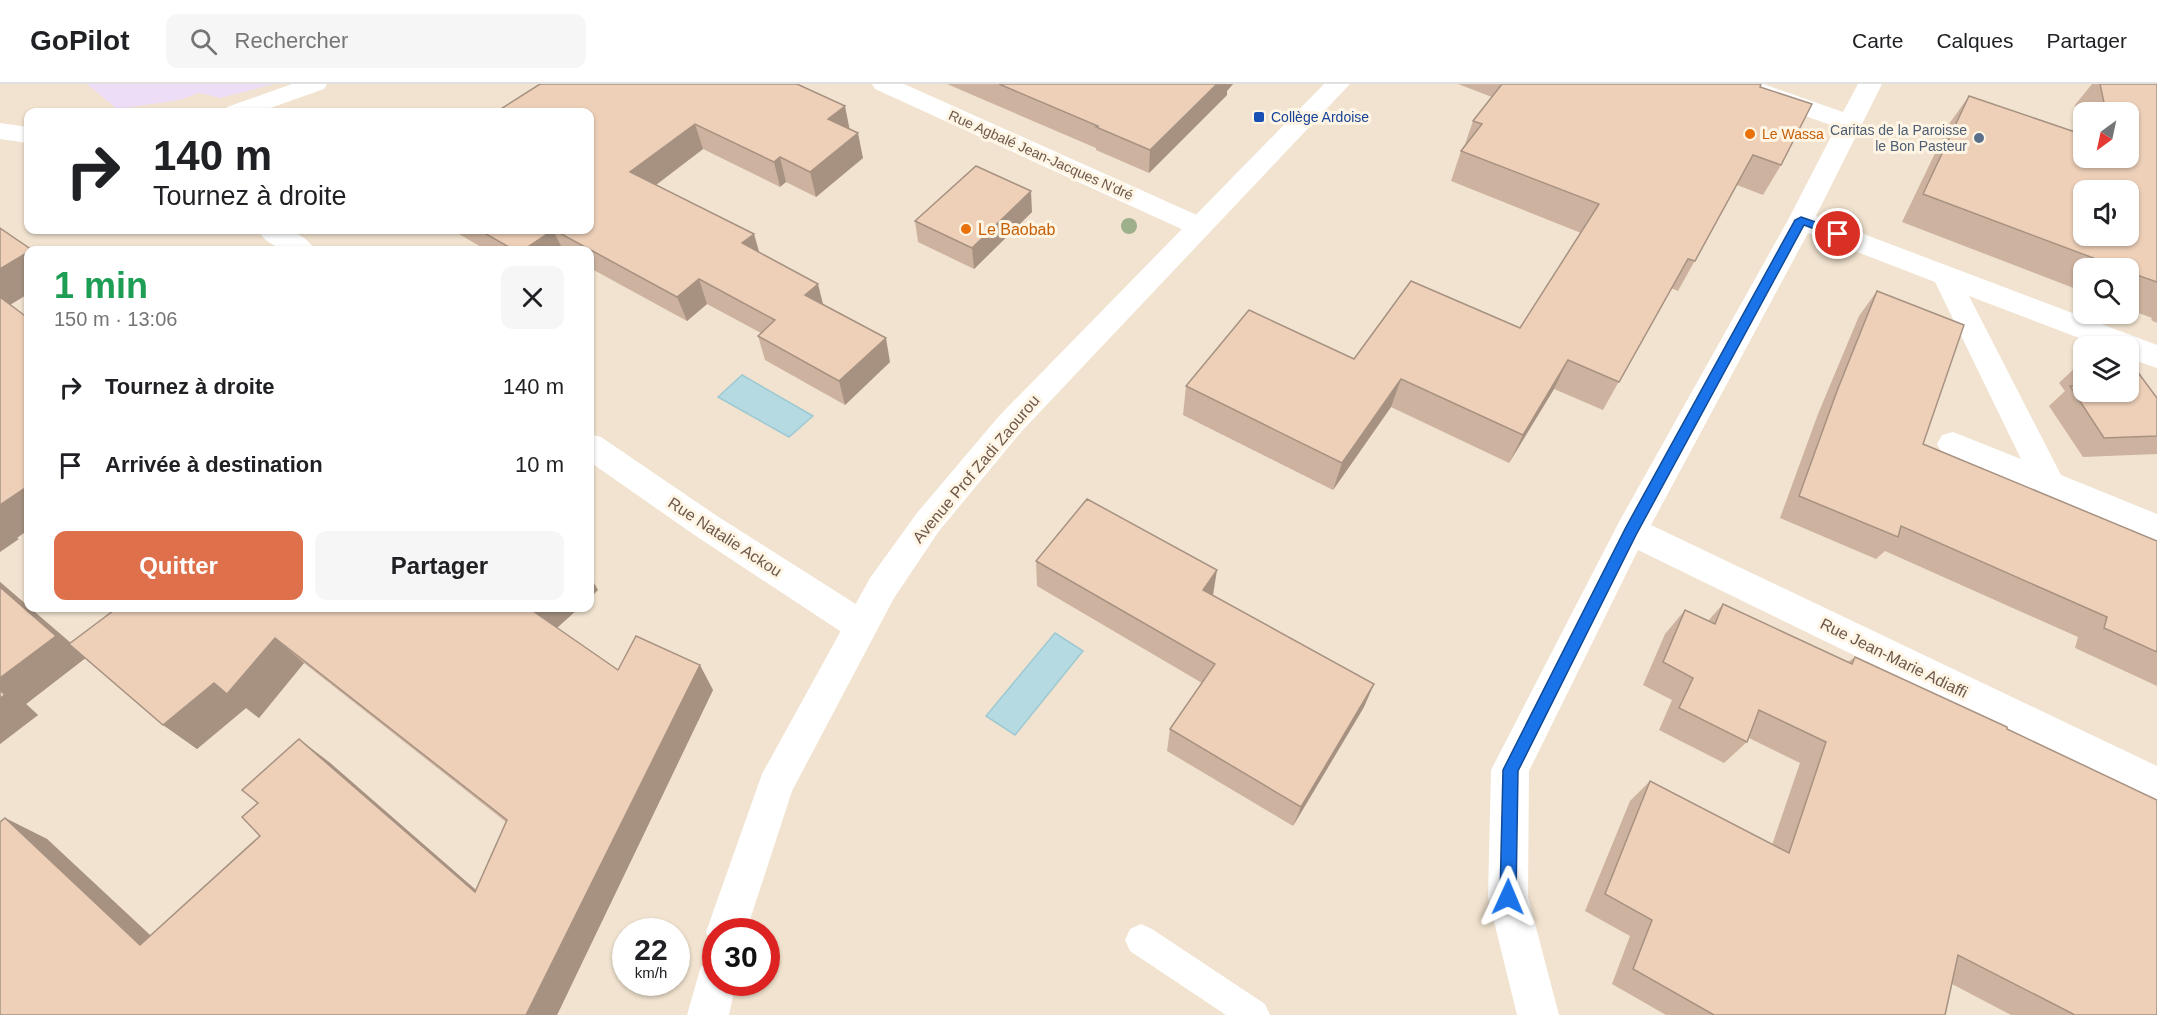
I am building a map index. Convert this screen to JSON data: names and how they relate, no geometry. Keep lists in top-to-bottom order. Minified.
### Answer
{"streets":{"street":["Rue Agbalé Jean-Jacques N'dré","Avenue Prof Zadi Zaourou","Rue Natalie Ackou","Rue Jean-Marie Adiaffi"]},"crossings":[["Rue Agbalé Jean-Jacques N'dré","Avenue Prof Zadi Zaourou"],["Avenue Prof Zadi Zaourou","Rue Natalie Ackou"]],"places":{"transit":["Collège Ardoise"],"other":["Le Wassa","Caritas de la Paroisse le Bon Pasteur","Le Baobab"]},"north":"bottom left","page":{"header":"GoPilot","search":"Rechercher","nav":["Carte","Calques","Partager"],"turn":["140 m","Tournez à droite"],"heading":["1 min","150 m · 13:06"],"list":[{"name":"Tournez à droite","value":"140 m"},{"name":"Arrivée à destination","value":"10 m"}],"buttons":["Quitter","Partager"],"speed":"22 km/h","limit":"30"}}
